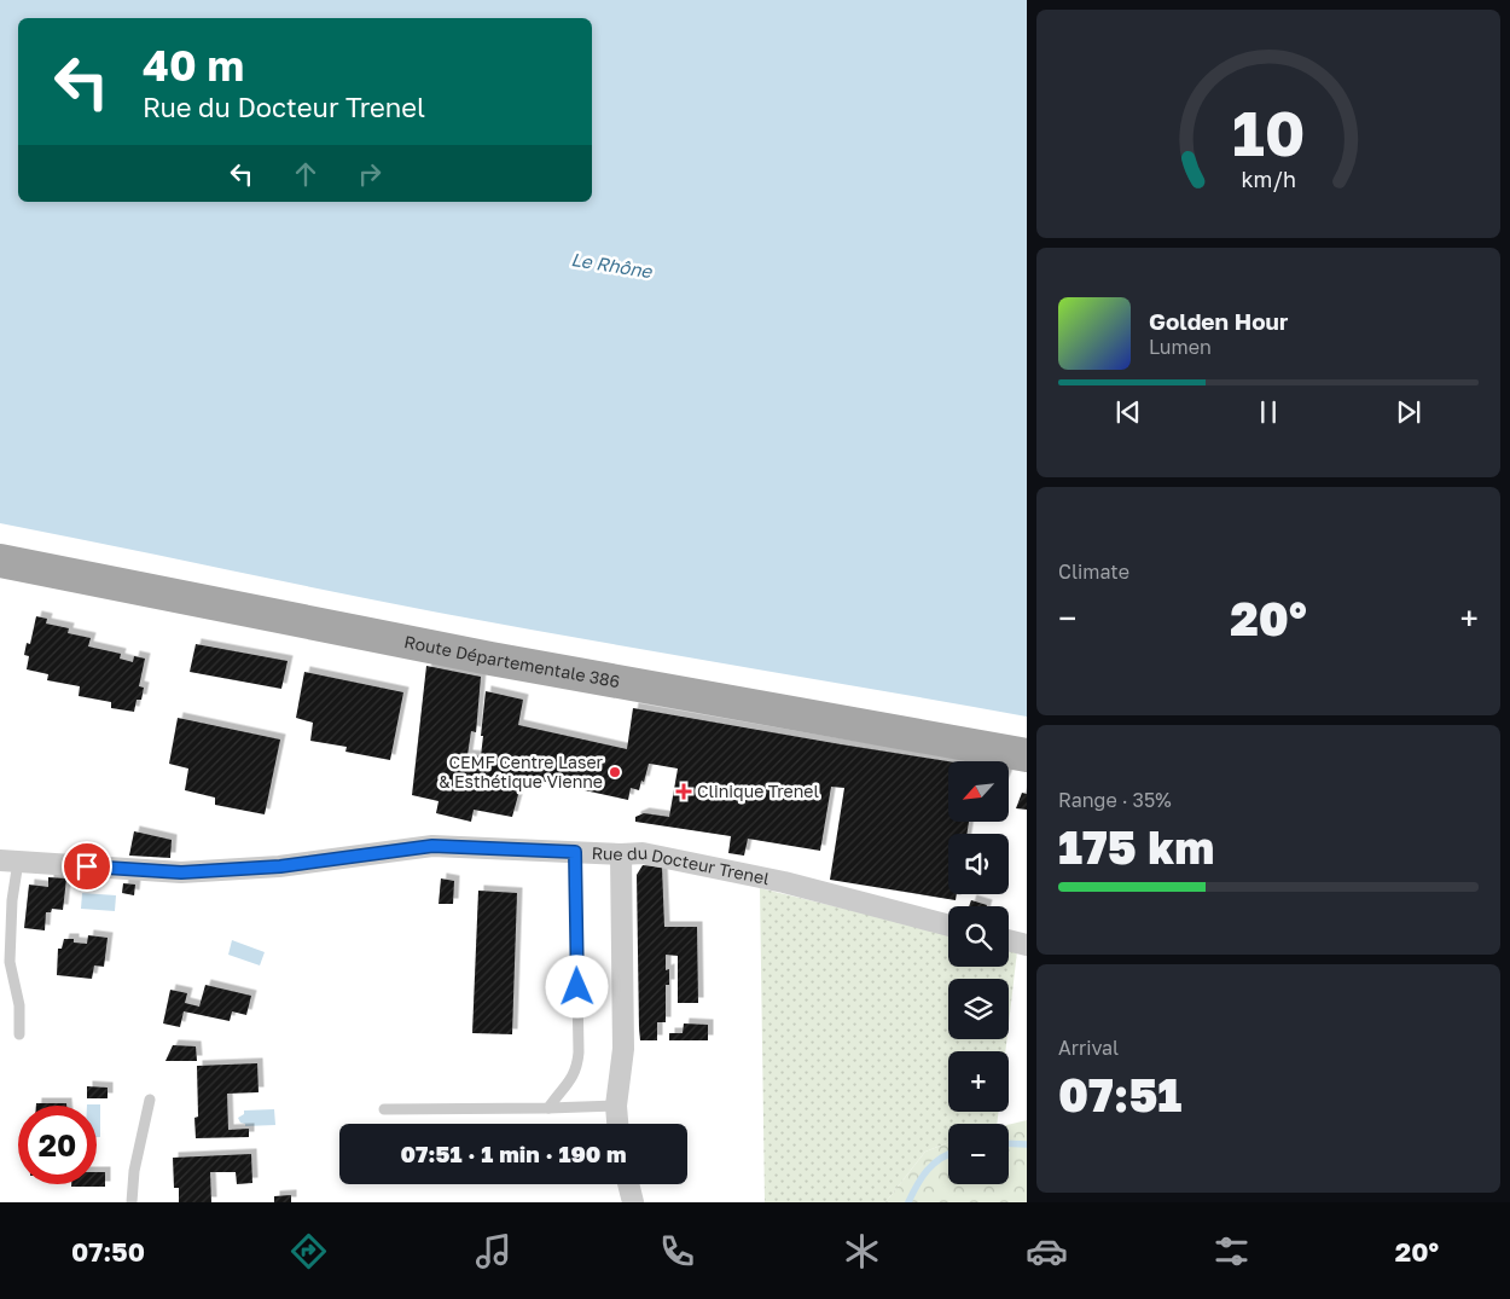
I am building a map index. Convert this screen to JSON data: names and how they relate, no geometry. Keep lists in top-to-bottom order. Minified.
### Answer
{"streets":{"main road":["Route Départementale 386"],"street":["Rue du Docteur Trenel"]},"water":["Le Rhône"],"places":{"other":["CEMF Centre Laser & Esthétique Vienne"],"health":["Clinique Trenel"]},"north":"bottom left","page":{"turn":["40 m","Rue du Docteur Trenel"],"song":["Golden Hour","Lumen"],"tile":["Climate",["Range · 35%","175 km"],["Arrival","07:51"]],"heat":["−","20°","+"],"map_buttons":["+","−"],"limit":"20","trip":"07:51 · 1 min · 190 m","tabs":["07:50","20°"],"gauge":["10","km/h"]}}
